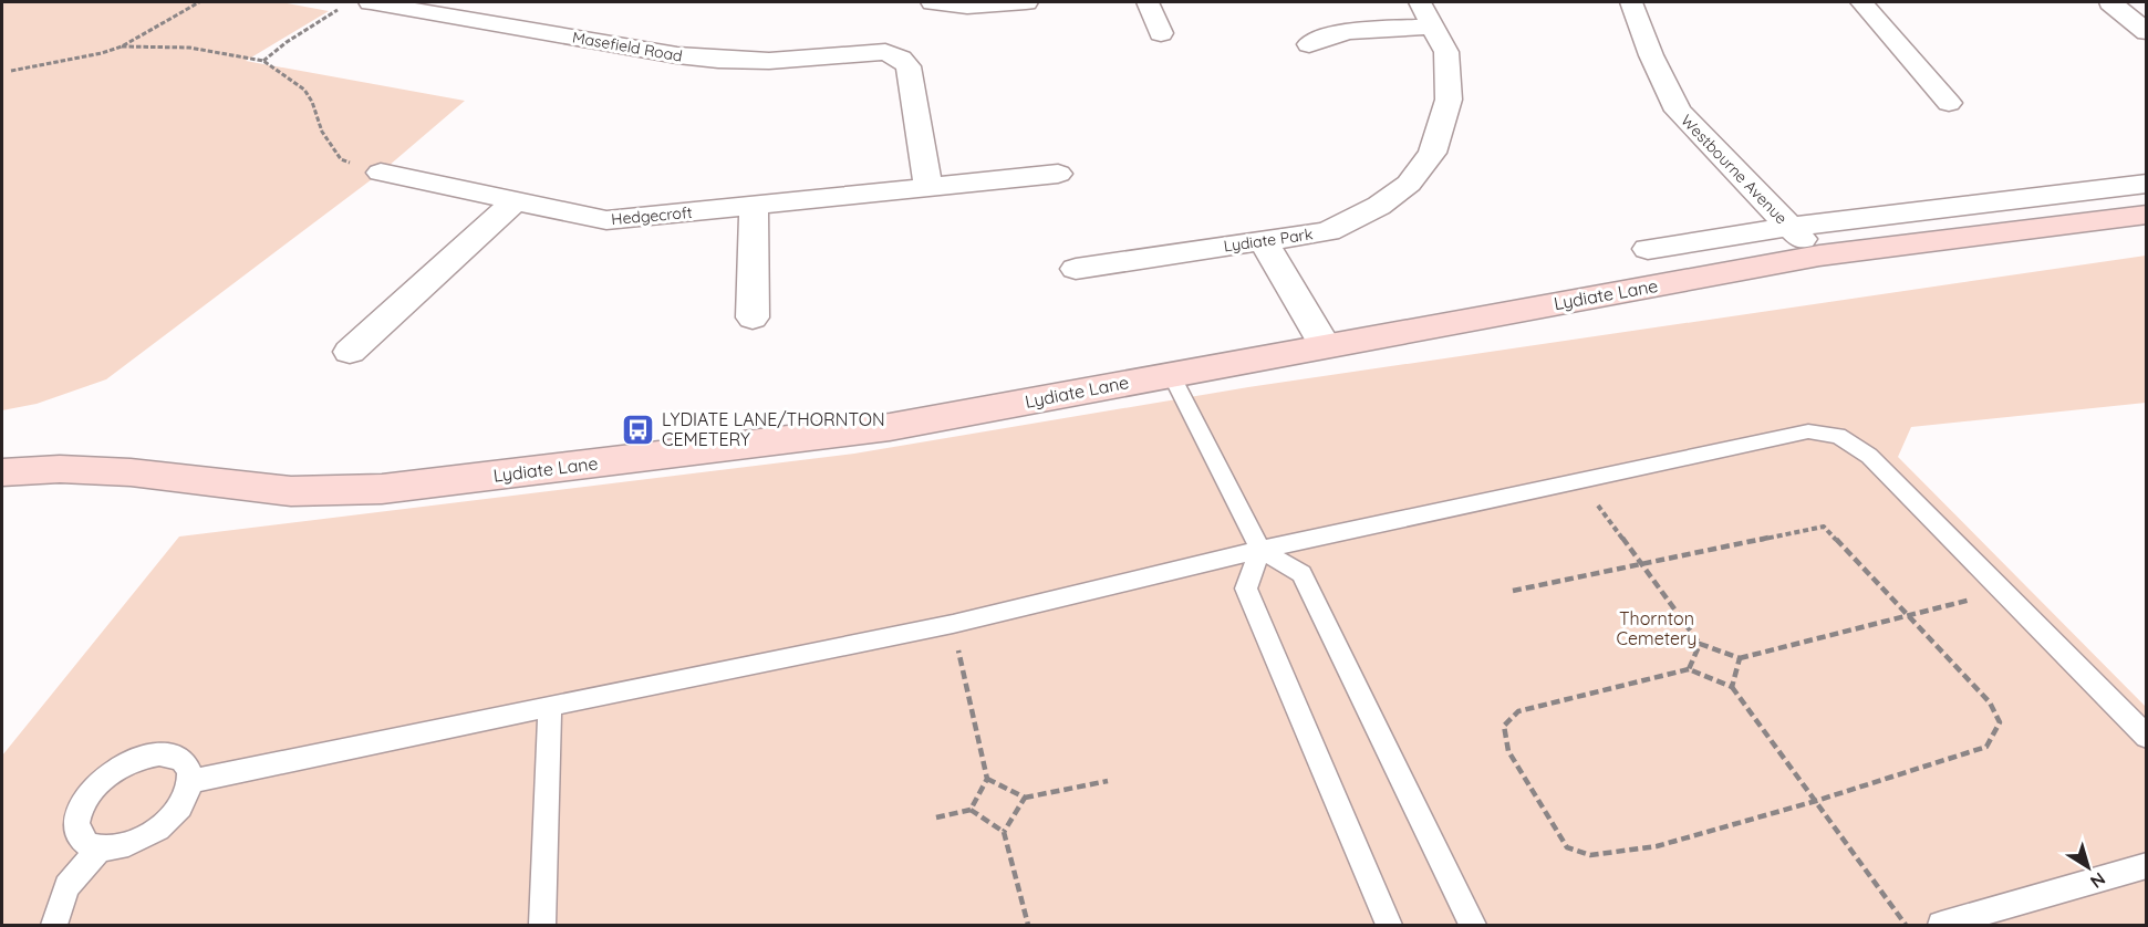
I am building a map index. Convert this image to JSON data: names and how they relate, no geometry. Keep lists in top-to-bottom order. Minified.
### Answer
{"streets":{"main road":["Lydiate Lane"],"street":["Masefield Road","Westbourne Avenue","Hedgecroft","Lydiate Park"]},"crossings":[["Masefield Road","Hedgecroft"],["Westbourne Avenue","Lydiate Lane"]],"parks":["Thornton Cemetery"],"places":{"bus stop":["LYDIATE LANE/THORNTON CEMETERY"]},"north":"bottom right"}
